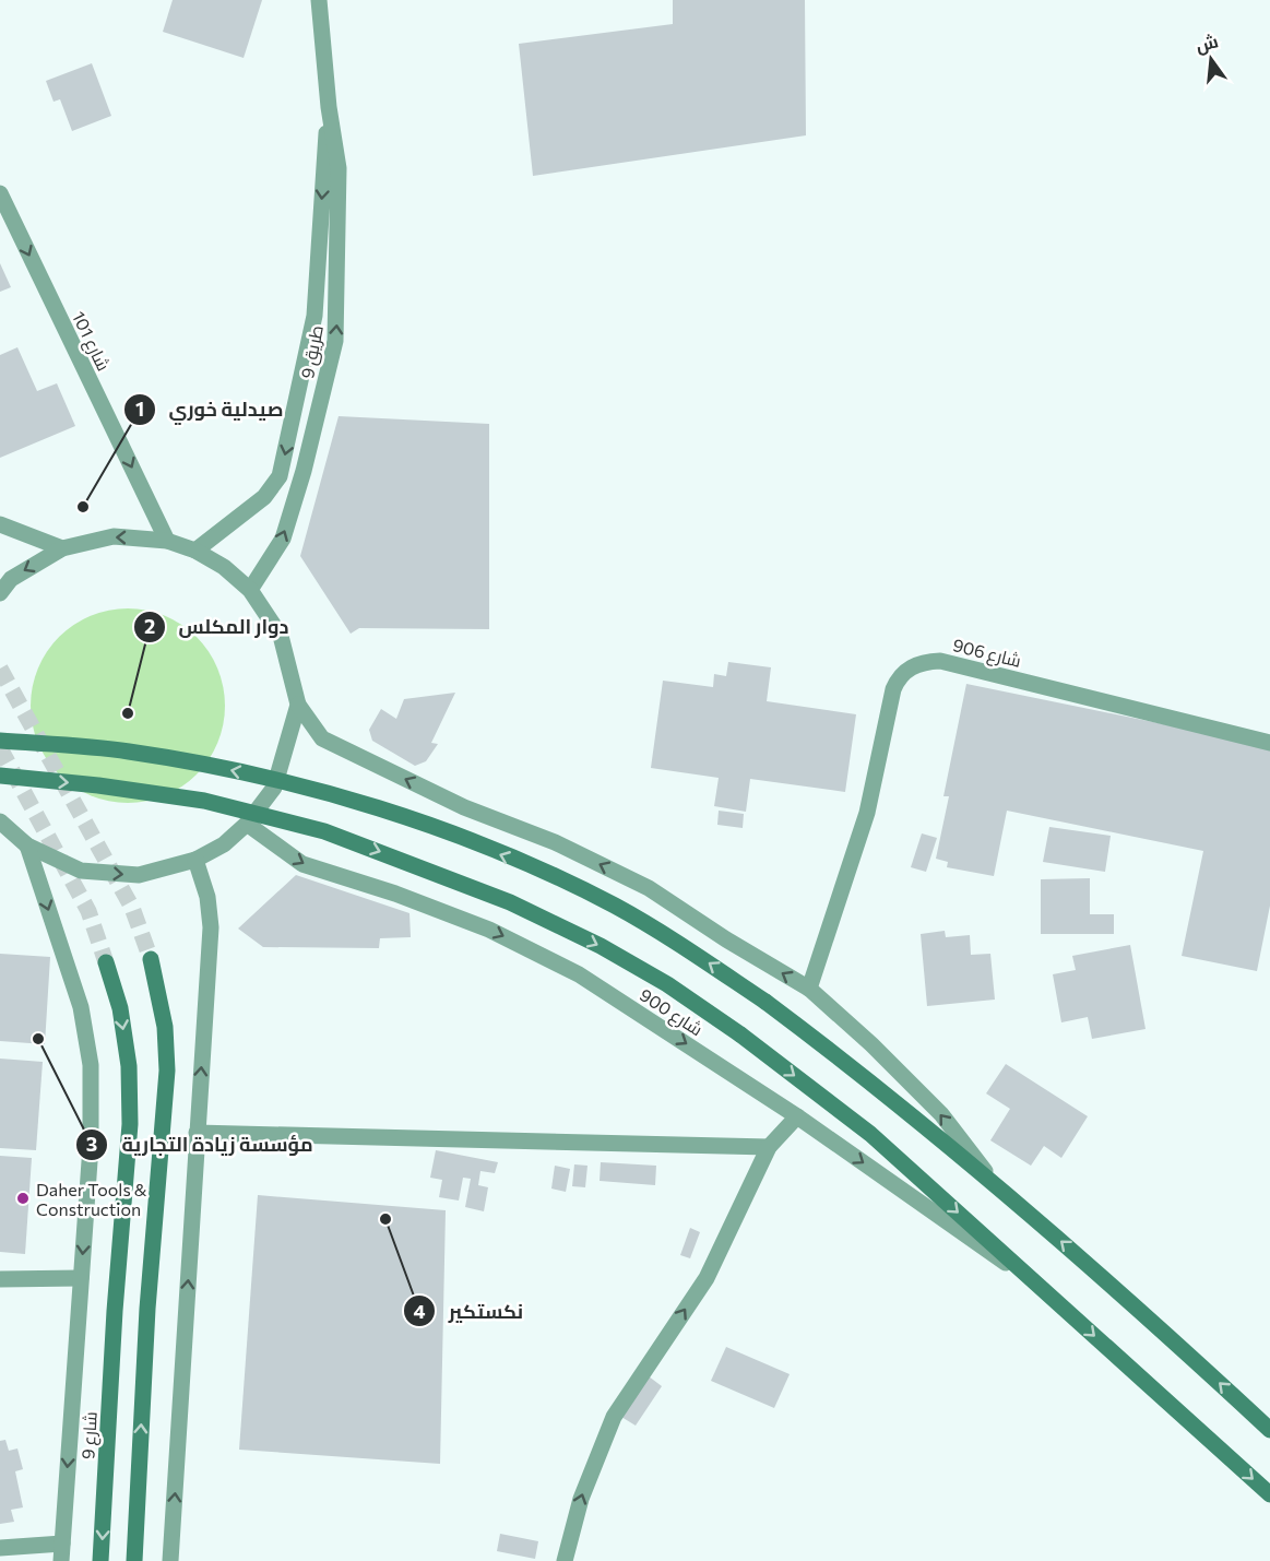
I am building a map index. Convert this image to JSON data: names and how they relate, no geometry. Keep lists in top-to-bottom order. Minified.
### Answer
{"streets":{"main road":["شارع 9"],"street":["شارع 101","طريق 9","شارع 906","شارع 900"]},"one_way":["شارع 101"],"places":["صيدلية خوري","دوار المكلس","مؤسسة زيادة التجارية","Daher Tools & Construction","نكستكير"],"north":"top"}
